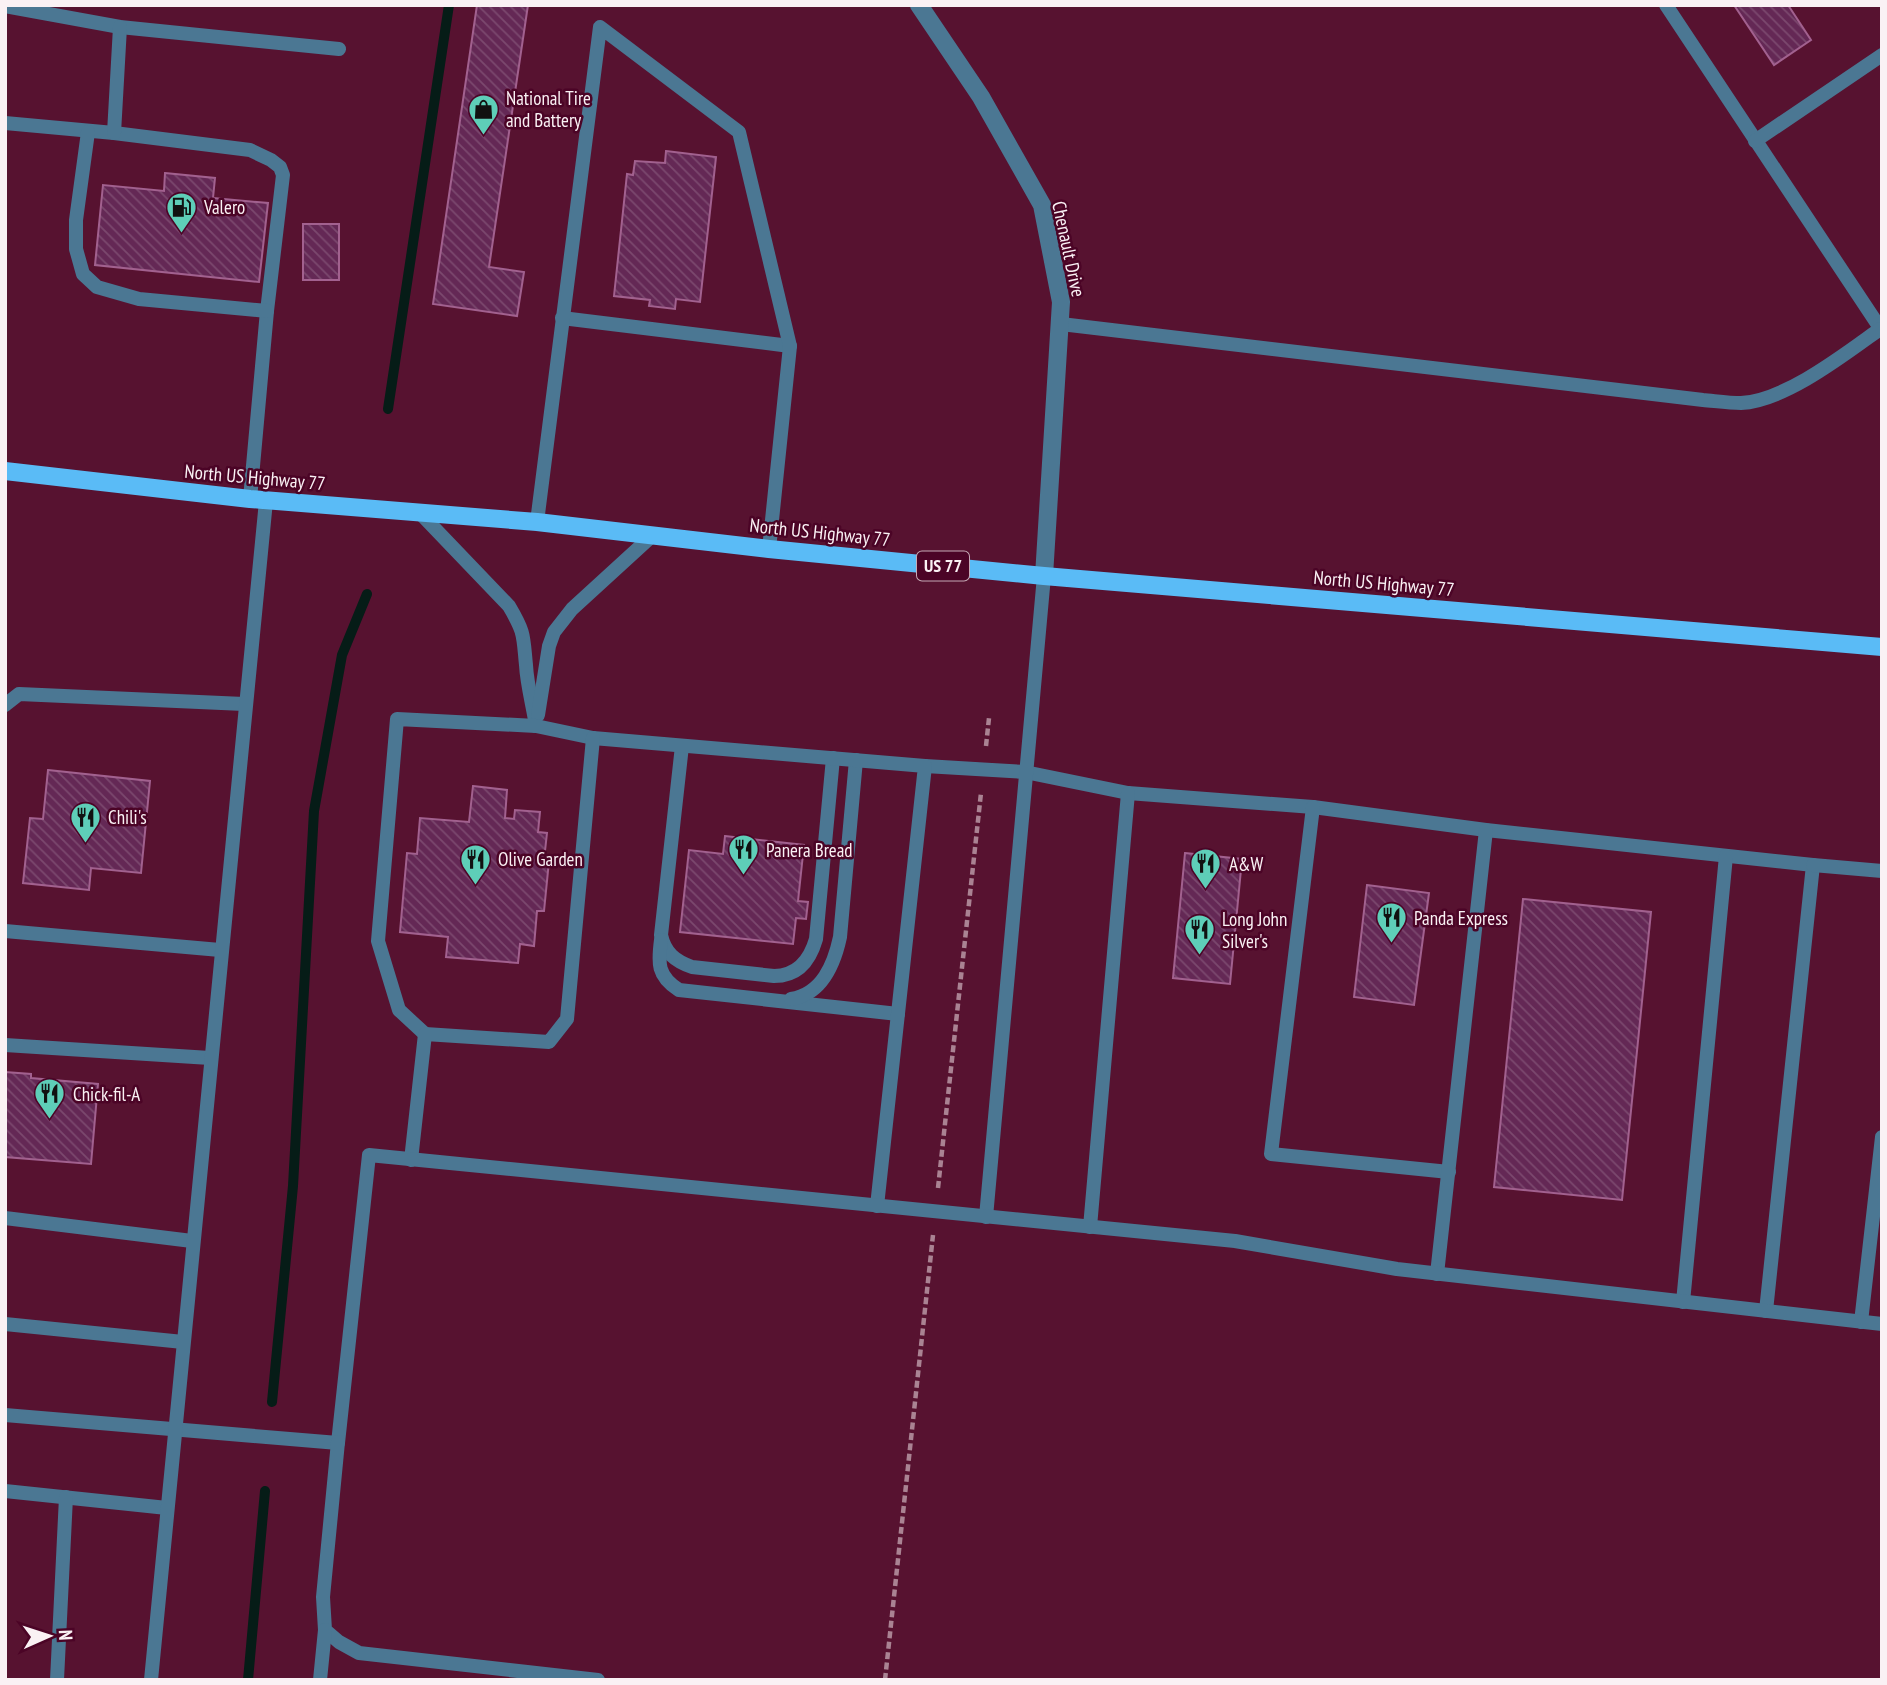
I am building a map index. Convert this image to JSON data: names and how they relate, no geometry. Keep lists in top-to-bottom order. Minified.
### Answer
{"streets":{"main road":["North US Highway 77","US 77"],"street":["Chenault Drive"]},"crossings":[["Chenault Drive","North US Highway 77"]],"places":{"shop":["National Tire and Battery"],"fuel station":["Valero"],"restaurant":["Chili's","Panera Bread","Olive Garden","A&W","Panda Express","Long John Silver's","Chick-fil-A"]},"north":"right"}
